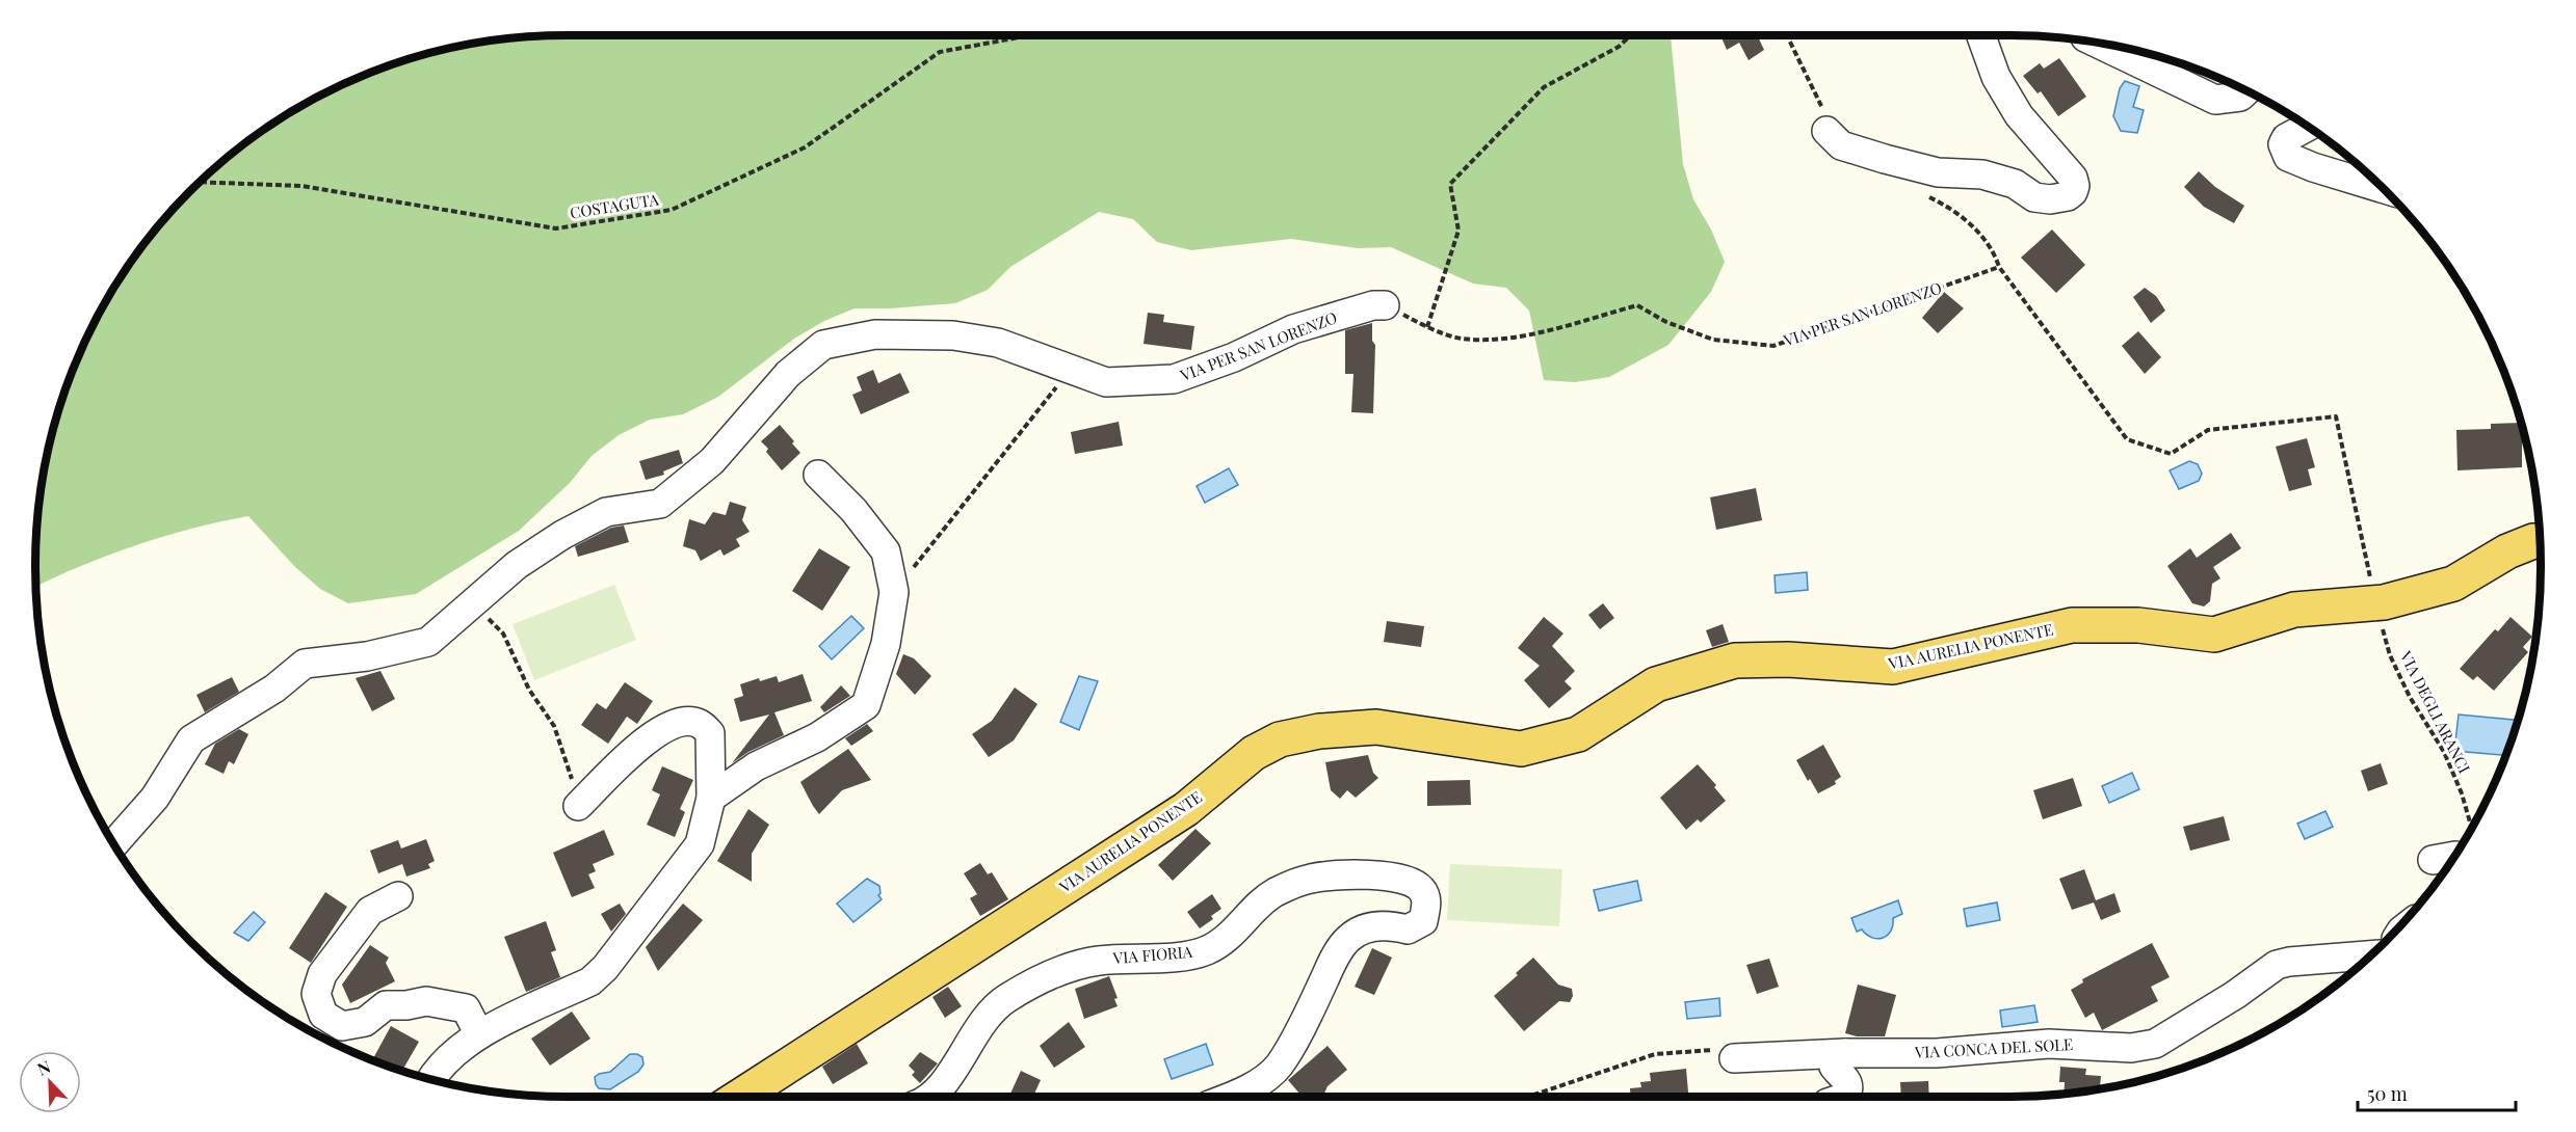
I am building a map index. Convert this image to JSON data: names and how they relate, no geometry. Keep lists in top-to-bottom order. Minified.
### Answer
{"streets":{"main road":["VIA AURELIA PONENTE"],"street":["VIA PER SAN LORENZO","VIA FIORIA","VIA CONCA DEL SOLE"],"path":["COSTAGUTA","VIA DEGLI ARANCI"]},"crossings":[["VIA AURELIA PONENTE","VIA DEGLI ARANCI"]],"scale_bar":"50 m","north":"top left"}
